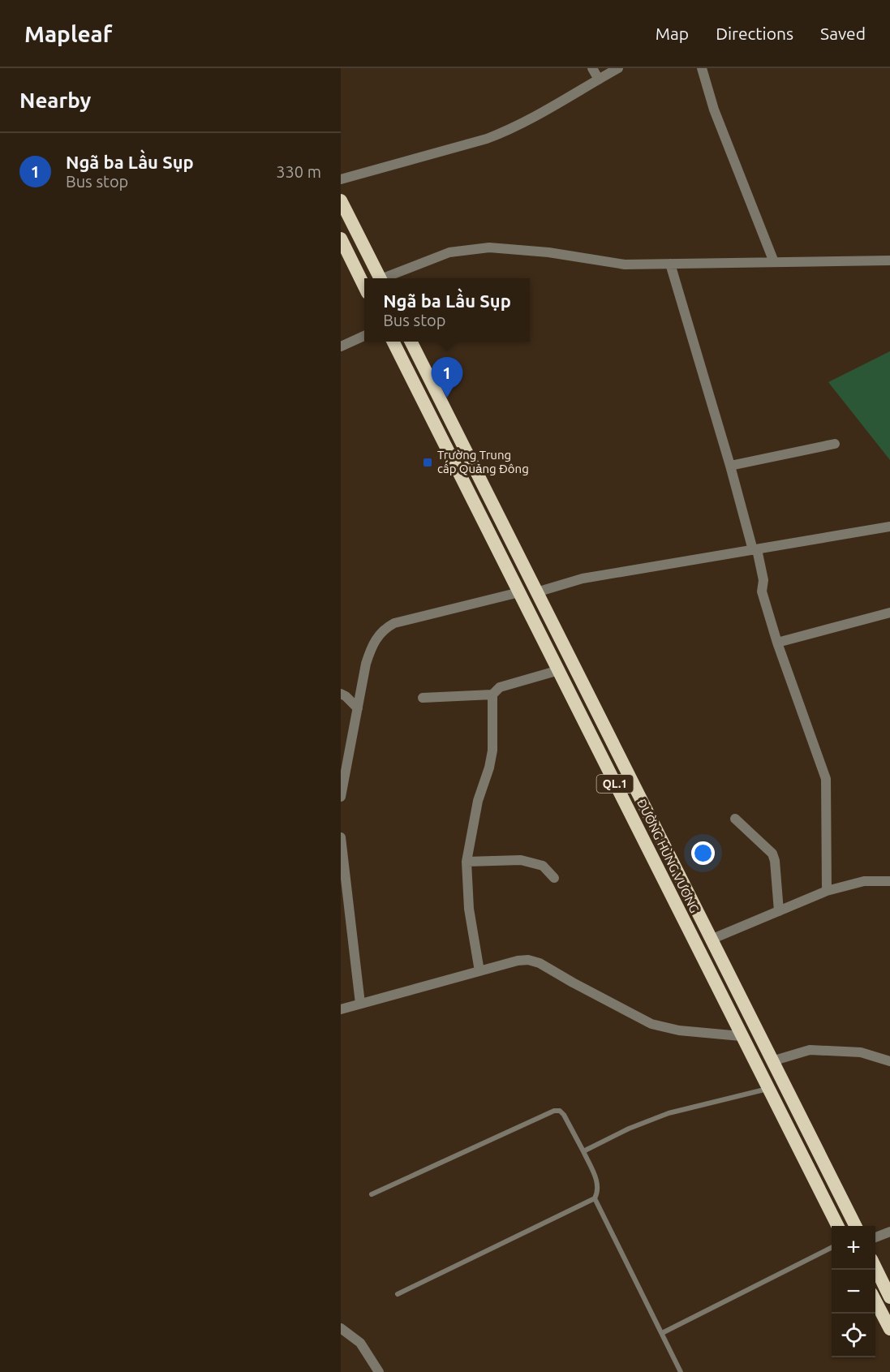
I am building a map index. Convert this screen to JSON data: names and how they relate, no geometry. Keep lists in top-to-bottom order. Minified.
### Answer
{"streets":{"highway":["QL.1","ĐƯỜNG HÙNG VƯƠNG"]},"places":{"transit":["Trường Trung cấp Quảng Đông"]},"page":{"header":"Mapleaf","nav":["Map","Directions","Saved"],"heading":"Nearby","list":[{"mark":"1","name":"Ngã ba Lầu Sụp","note":"Bus stop","value":"330 m"}],"popup":["Ngã ba Lầu Sụp","Bus stop"],"pins":"1","map_buttons":["+","−"]}}
